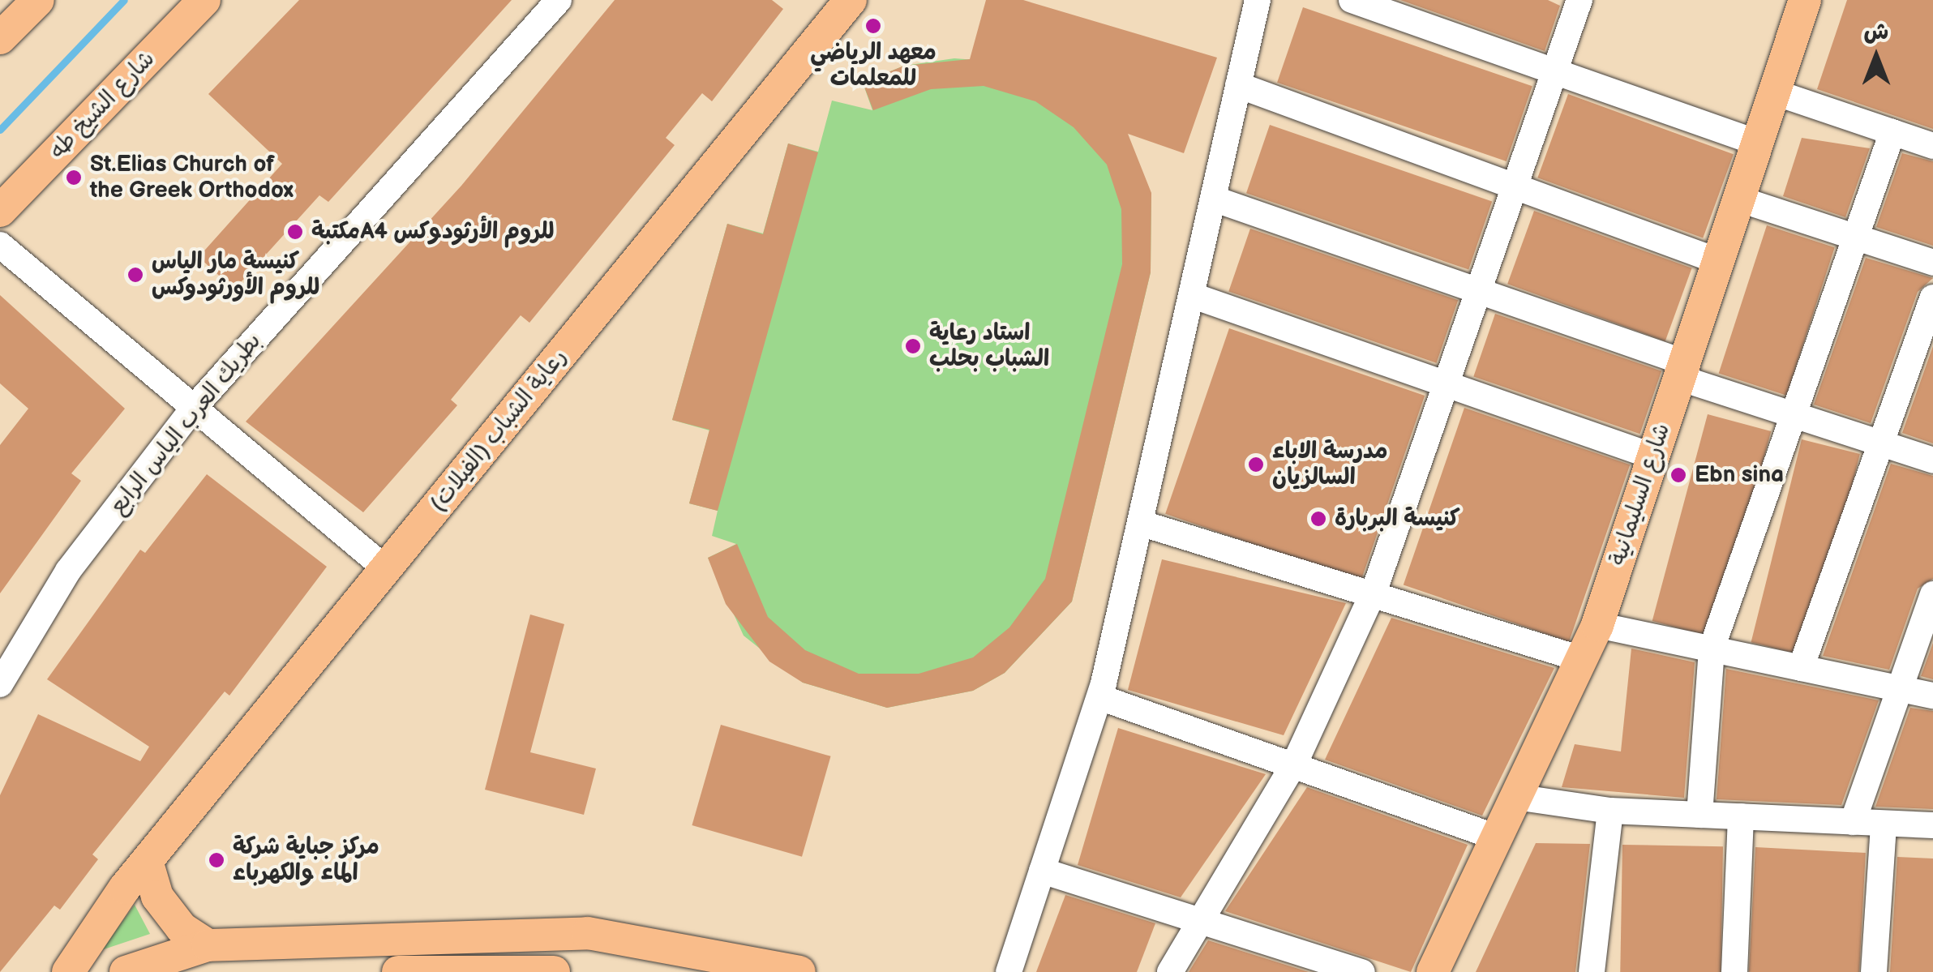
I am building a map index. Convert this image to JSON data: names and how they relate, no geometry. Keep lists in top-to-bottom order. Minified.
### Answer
{"streets":{"main road":["شارع الشيخ طه","رعاية الشباب (الفيلات)","شارع السليمانية"],"street":["بطريك العرب الياس الرابع"]},"places":["معهد الرياضي للمعلمات","St.Elias Church of the Greek Orthodox","مكتبةA4 للروم الأرثودوكس","كنيسة مار الياس للروم الأورثودوكس","استاد رعاية الشباب بحلب","مدرسة الاباء السالزيان","Ebn sina","كنيسة البربارة","مركز جباية شركة الماء والكهرباء"],"north":"top"}
